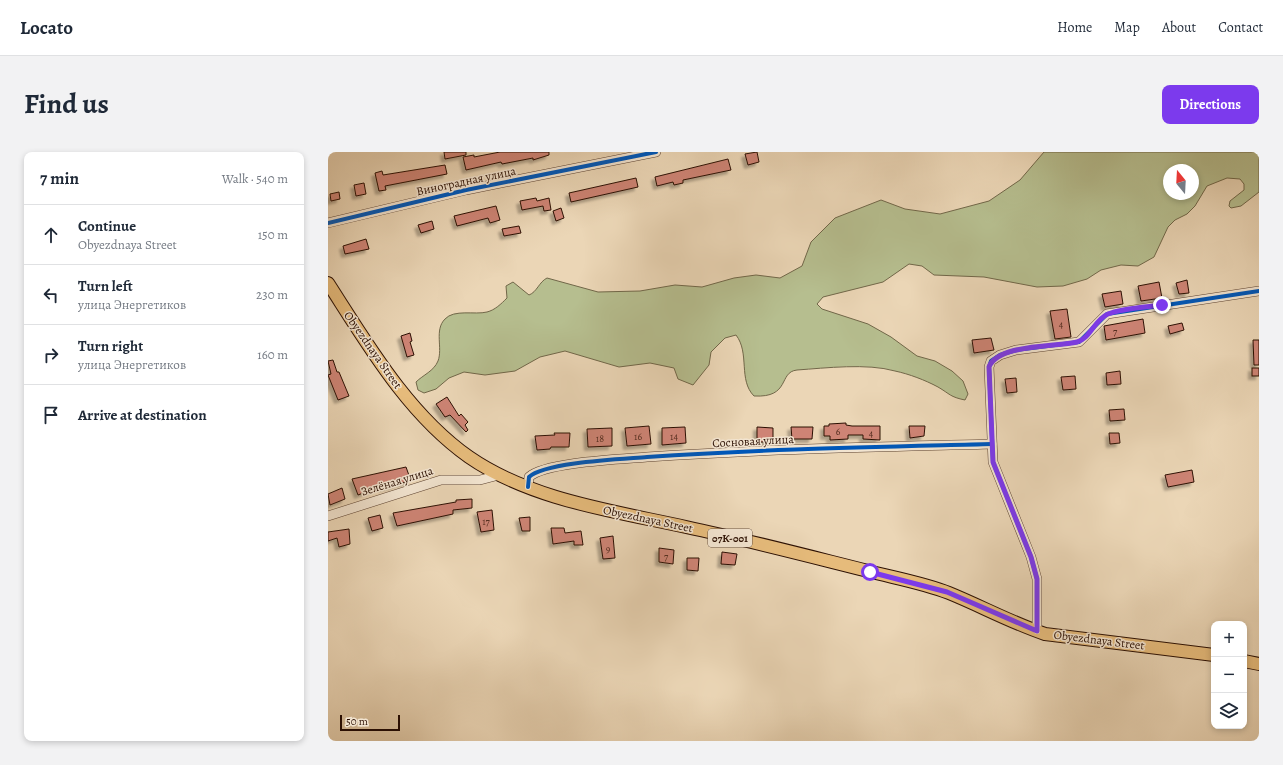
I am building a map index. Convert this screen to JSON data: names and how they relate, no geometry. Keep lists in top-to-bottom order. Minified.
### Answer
{"streets":{"main road":["Obyezdnaya Street","07К-001"],"street":["Виноградная улица","Сосновая улица","Зелёная улица"]},"crossings":[["Obyezdnaya Street","Сосновая улица"],["Obyezdnaya Street","Зелёная улица"]],"house_numbers":["4","7","6","4","16","14","18","17","9","7"],"scale_bar":"50 m","north":"top","page":{"header":"Locato","nav":["Home","Map","About","Contact"],"title":"Find us","buttons":"Directions","heading":["7 min","Walk · 540 m"],"list":[["Continue","Obyezdnaya Street","150 m"],["Turn left","улица Энергетиков","230 m"],["Turn right","улица Энергетиков","160 m"],"Arrive at destination"],"map_buttons":["+","−"],"scale":"50 m"}}
